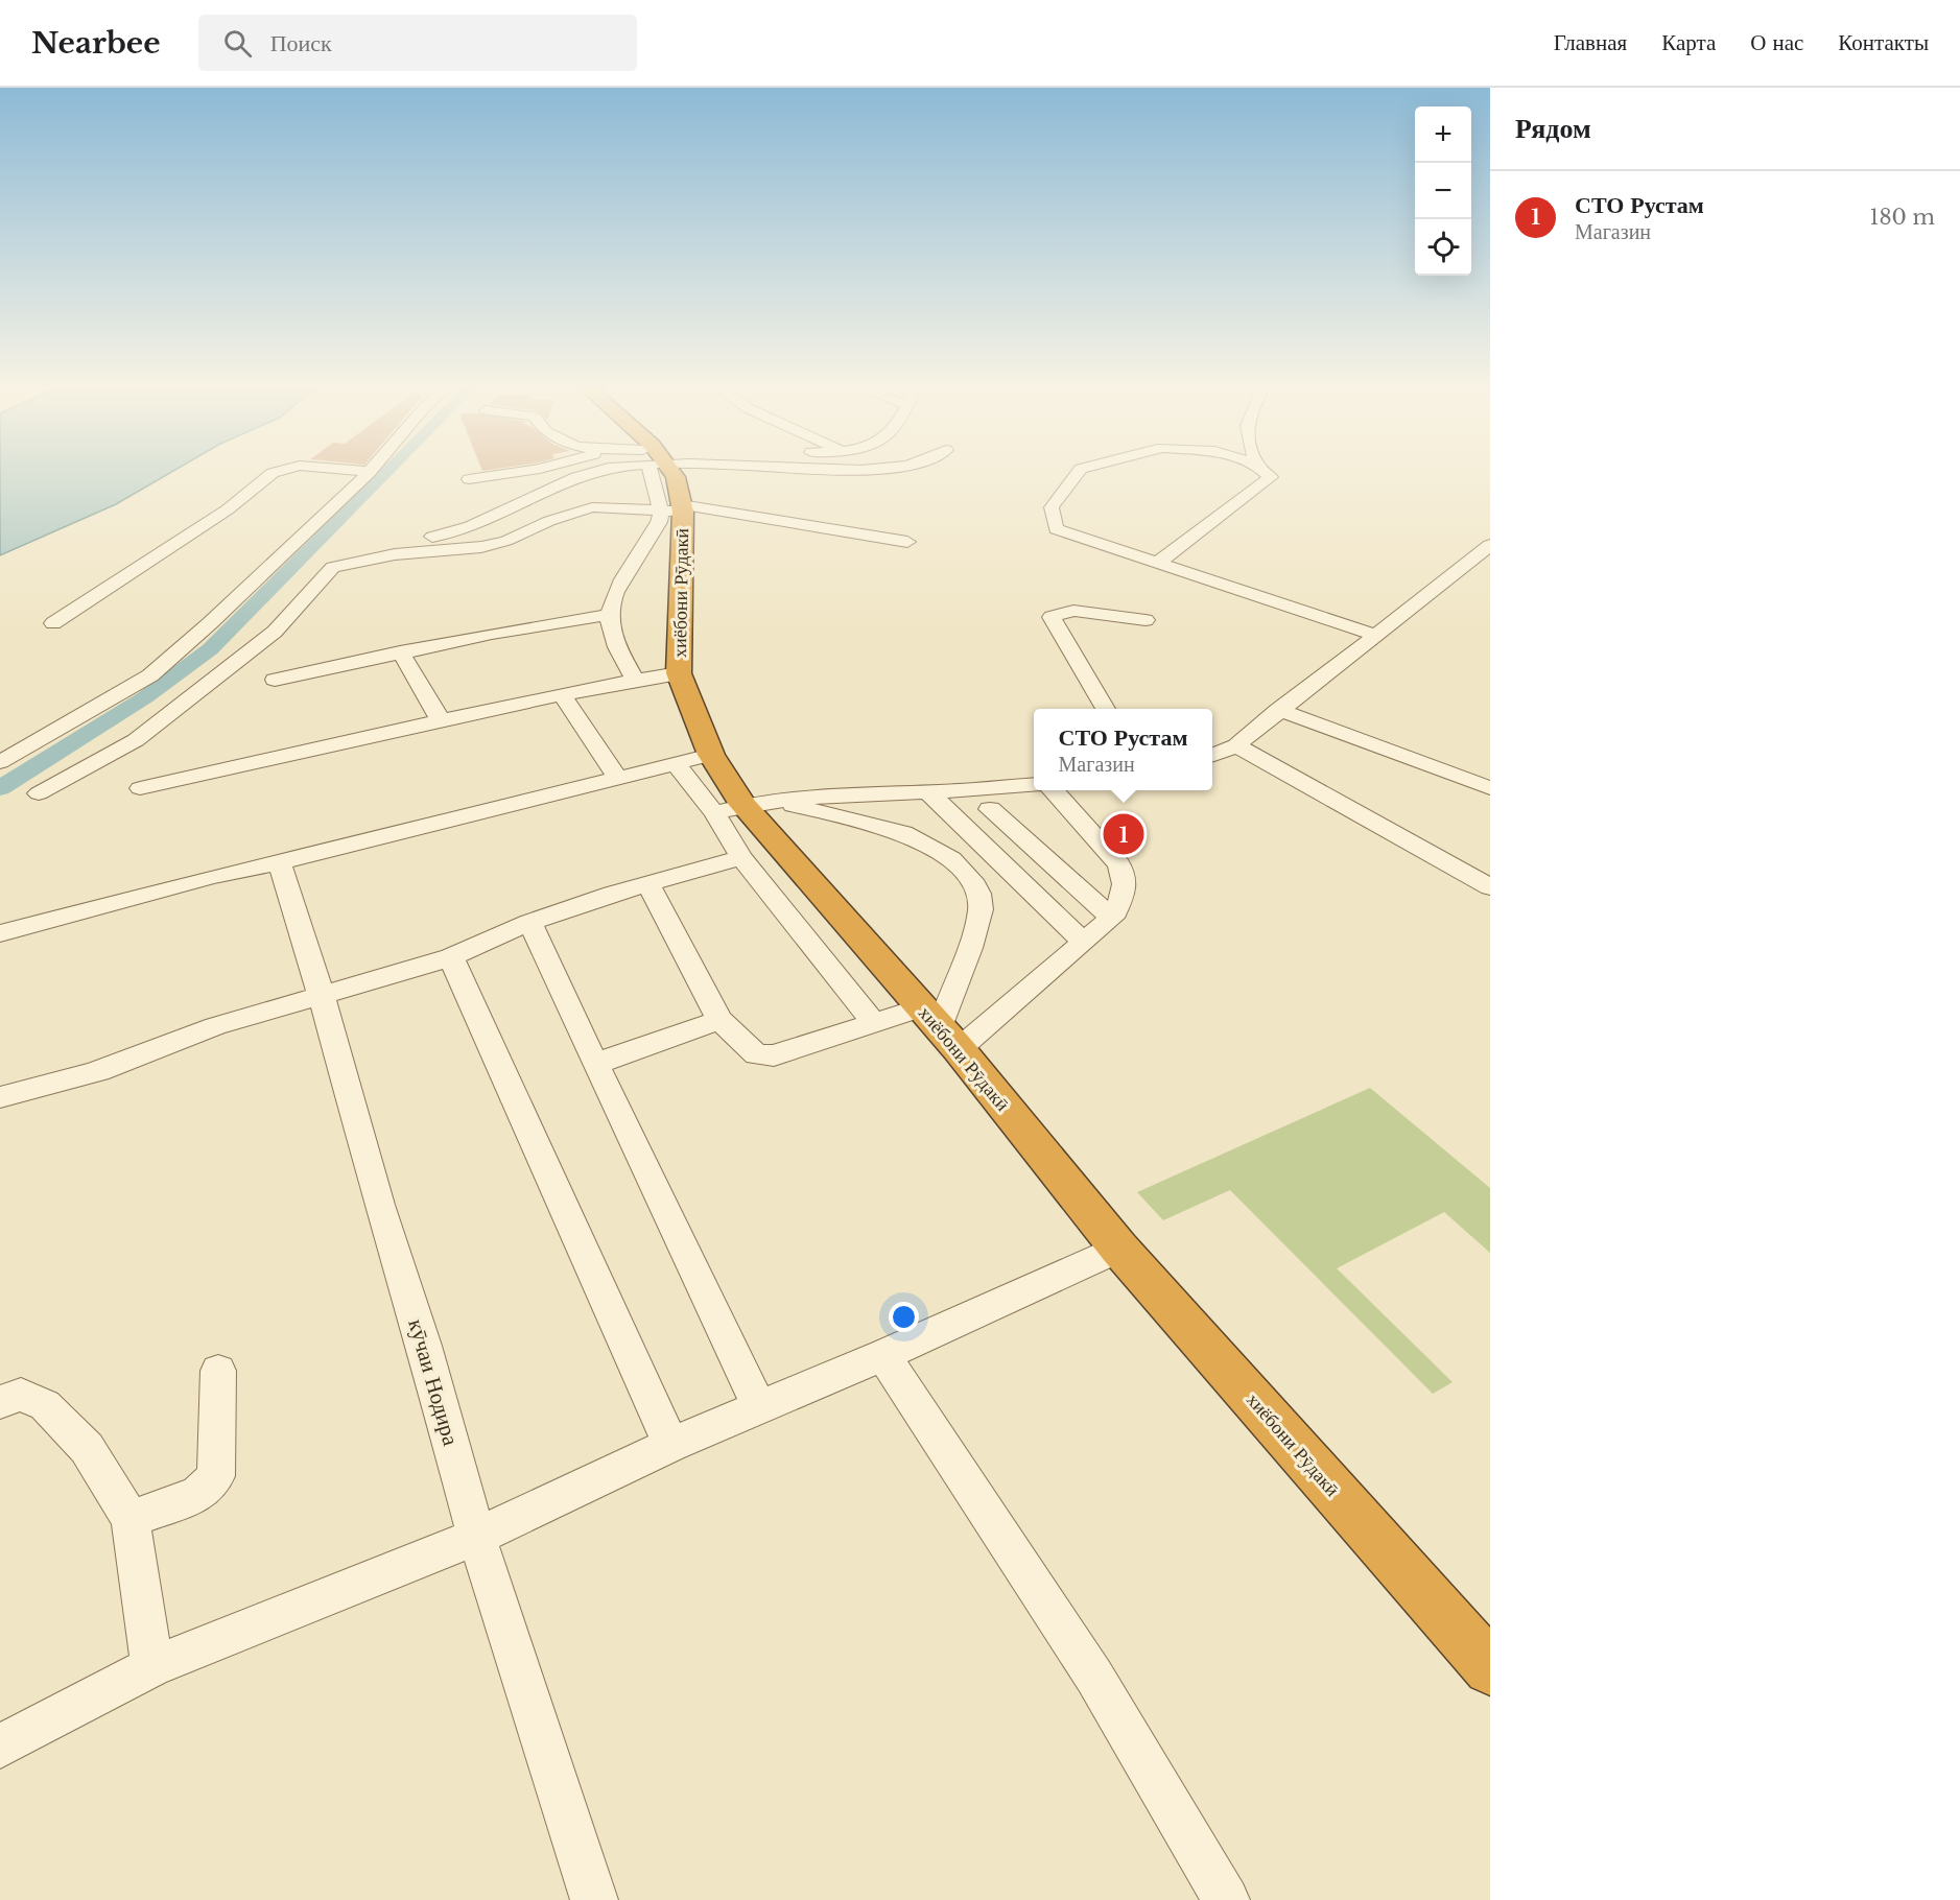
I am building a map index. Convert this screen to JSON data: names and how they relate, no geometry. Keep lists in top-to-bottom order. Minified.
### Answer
{"streets":{"highway":["хиёбони Рӯдакӣ"],"street":["кӯчаи Нодира"]},"page":{"header":"Nearbee","search":"Поиск","nav":["Главная","Карта","О нас","Контакты"],"heading":"Рядом","map_buttons":["+","−"],"list":[{"mark":"1","name":"СТО Рустам","note":"Магазин","value":"180 m"}],"popup":["СТО Рустам","Магазин"],"pins":"1"}}
